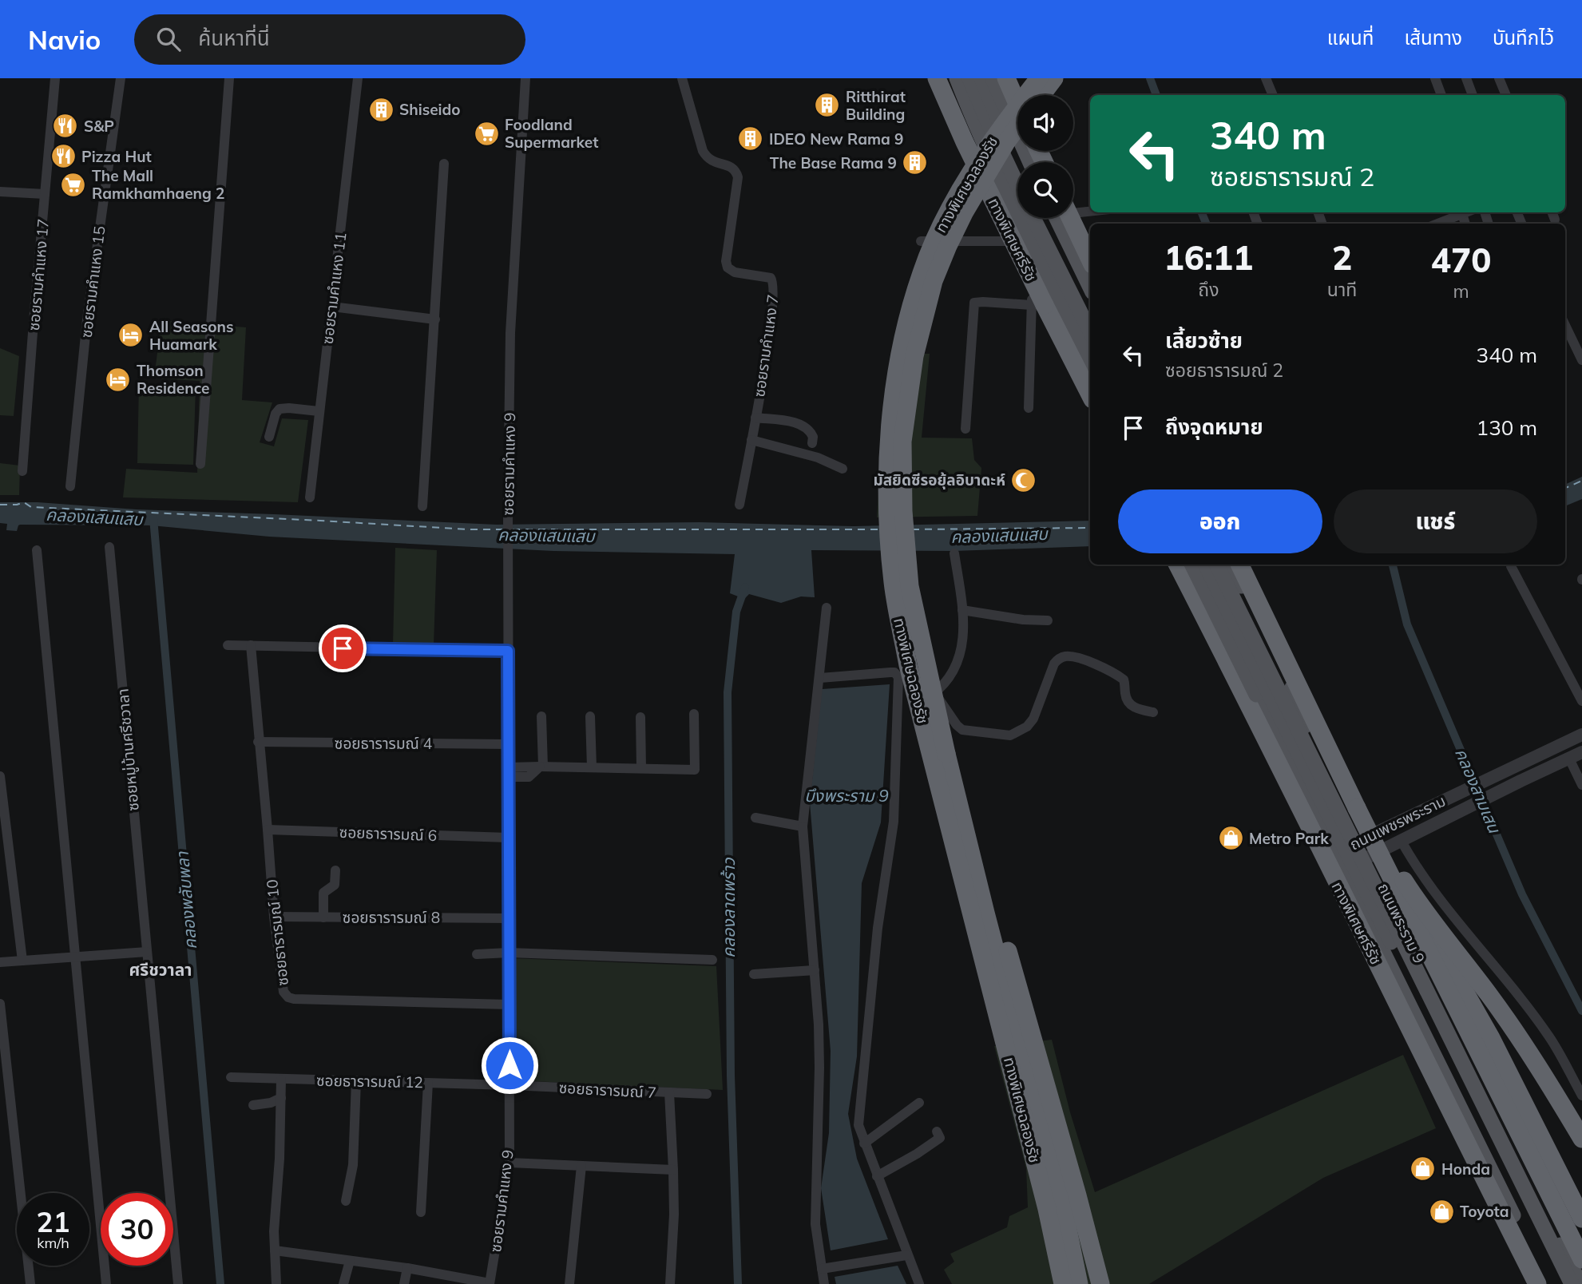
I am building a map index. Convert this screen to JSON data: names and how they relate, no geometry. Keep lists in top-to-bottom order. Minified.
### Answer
{"streets":{"highway":["ทางพิเศษฉลองรัช","ทางพิเศษศรีรัช"],"main road":["ถนนพระราม 9"],"street":["ซอยรามคำแหง 17","ซอยรามคำแหง 15","ซอยรามคำแหง 11","ซอยรามคำแหง 7","ซอยรามคำแหง 9","ซอยธารารมณ์ 4","ซอยหมู่บ้านศรีชวาลา","ถนนเพชรพระราม","ซอยธารารมณ์ 6","ซอยธารารมณ์ 8","ซอยธารารมณ์ 10","ซอยธารารมณ์ 12","ซอยธารารมณ์ 7"]},"crossings":[["ทางพิเศษศรีรัช","ถนนพระราม 9"],["ซอยรามคำแหง 9","ซอยธารารมณ์ 4"],["ซอยรามคำแหง 9","ซอยธารารมณ์ 6"],["ซอยรามคำแหง 9","ซอยธารารมณ์ 8"],["ซอยรามคำแหง 9","ซอยธารารมณ์ 10"],["ซอยรามคำแหง 9","ซอยธารารมณ์ 12"],["ซอยรามคำแหง 9","ซอยธารารมณ์ 7"],["ซอยธารารมณ์ 4","ซอยธารารมณ์ 10"],["ถนนเพชรพระราม","ถนนพระราม 9"],["ซอยธารารมณ์ 6","ซอยธารารมณ์ 10"],["ซอยธารารมณ์ 8","ซอยธารารมณ์ 10"],["ซอยธารารมณ์ 12","ซอยธารารมณ์ 7"]],"districts":["ศรีชวาลา"],"water":["คลองแสนแสบ","คลองสามเสน","บึงพระราม 9","คลองพลับพลา","คลองลาดพร้าว"],"places":{"building":["Ritthirat Building","Shiseido","IDEO New Rama 9","The Base Rama 9"],"restaurant":["S&P","Pizza Hut"],"supermarket":["Foodland Supermarket","The Mall Ramkhamhaeng 2"],"hotel":["All Seasons Huamark","Thomson Residence"],"mosque":["มัสยิดซีรอยุ้ลอิบาดะห์"],"shop":["Metro Park","Honda","Toyota"]},"page":{"header":"Navio","search":"ค้นหาที่นี่","nav":["แผนที่","เส้นทาง","บันทึกไว้"],"turn":["340 m","ซอยธารารมณ์ 2"],"eta":["16:11","ถึง","2","นาที","470","m"],"list":[{"name":"เลี้ยวซ้าย","note":"ซอยธารารมณ์ 2","value":"340 m"},{"name":"ถึงจุดหมาย","value":"130 m"}],"buttons":["ออก","แชร์"],"speed":"21 km/h","limit":"30"}}
